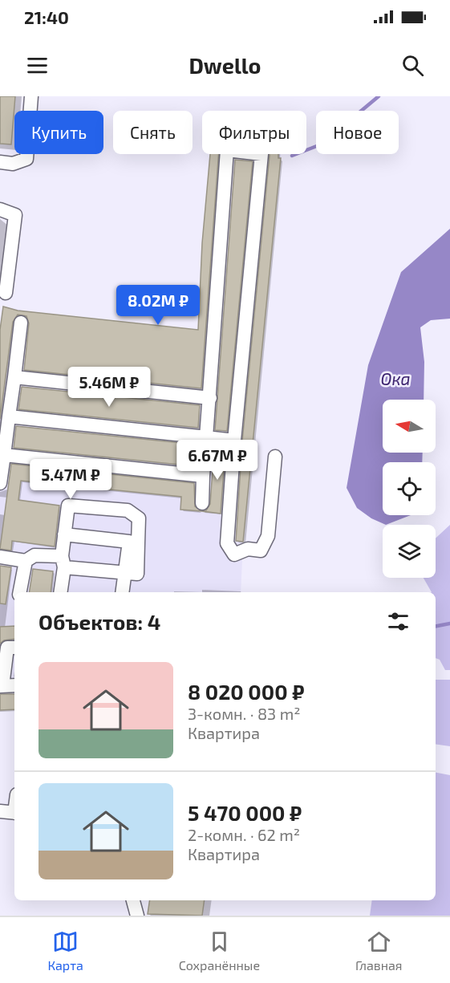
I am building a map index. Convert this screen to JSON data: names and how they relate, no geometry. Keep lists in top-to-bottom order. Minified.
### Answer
{"water":["Ока"],"north":"left","page":{"status":"21:40","header":"Dwello","chip":["Купить","Снять","Фильтры","Новое"],"price":["8.02M ₽","5.46M ₽","6.67M ₽","5.47M ₽"],"heading":"Объектов: 4","list":[{"name":"8 020 000 ₽","note":"3-комн. · 83 m² · Квартира"},{"name":"5 470 000 ₽","note":"2-комн. · 62 m² · Квартира"}],"tabs":["Карта","Сохранённые","Главная"]}}
